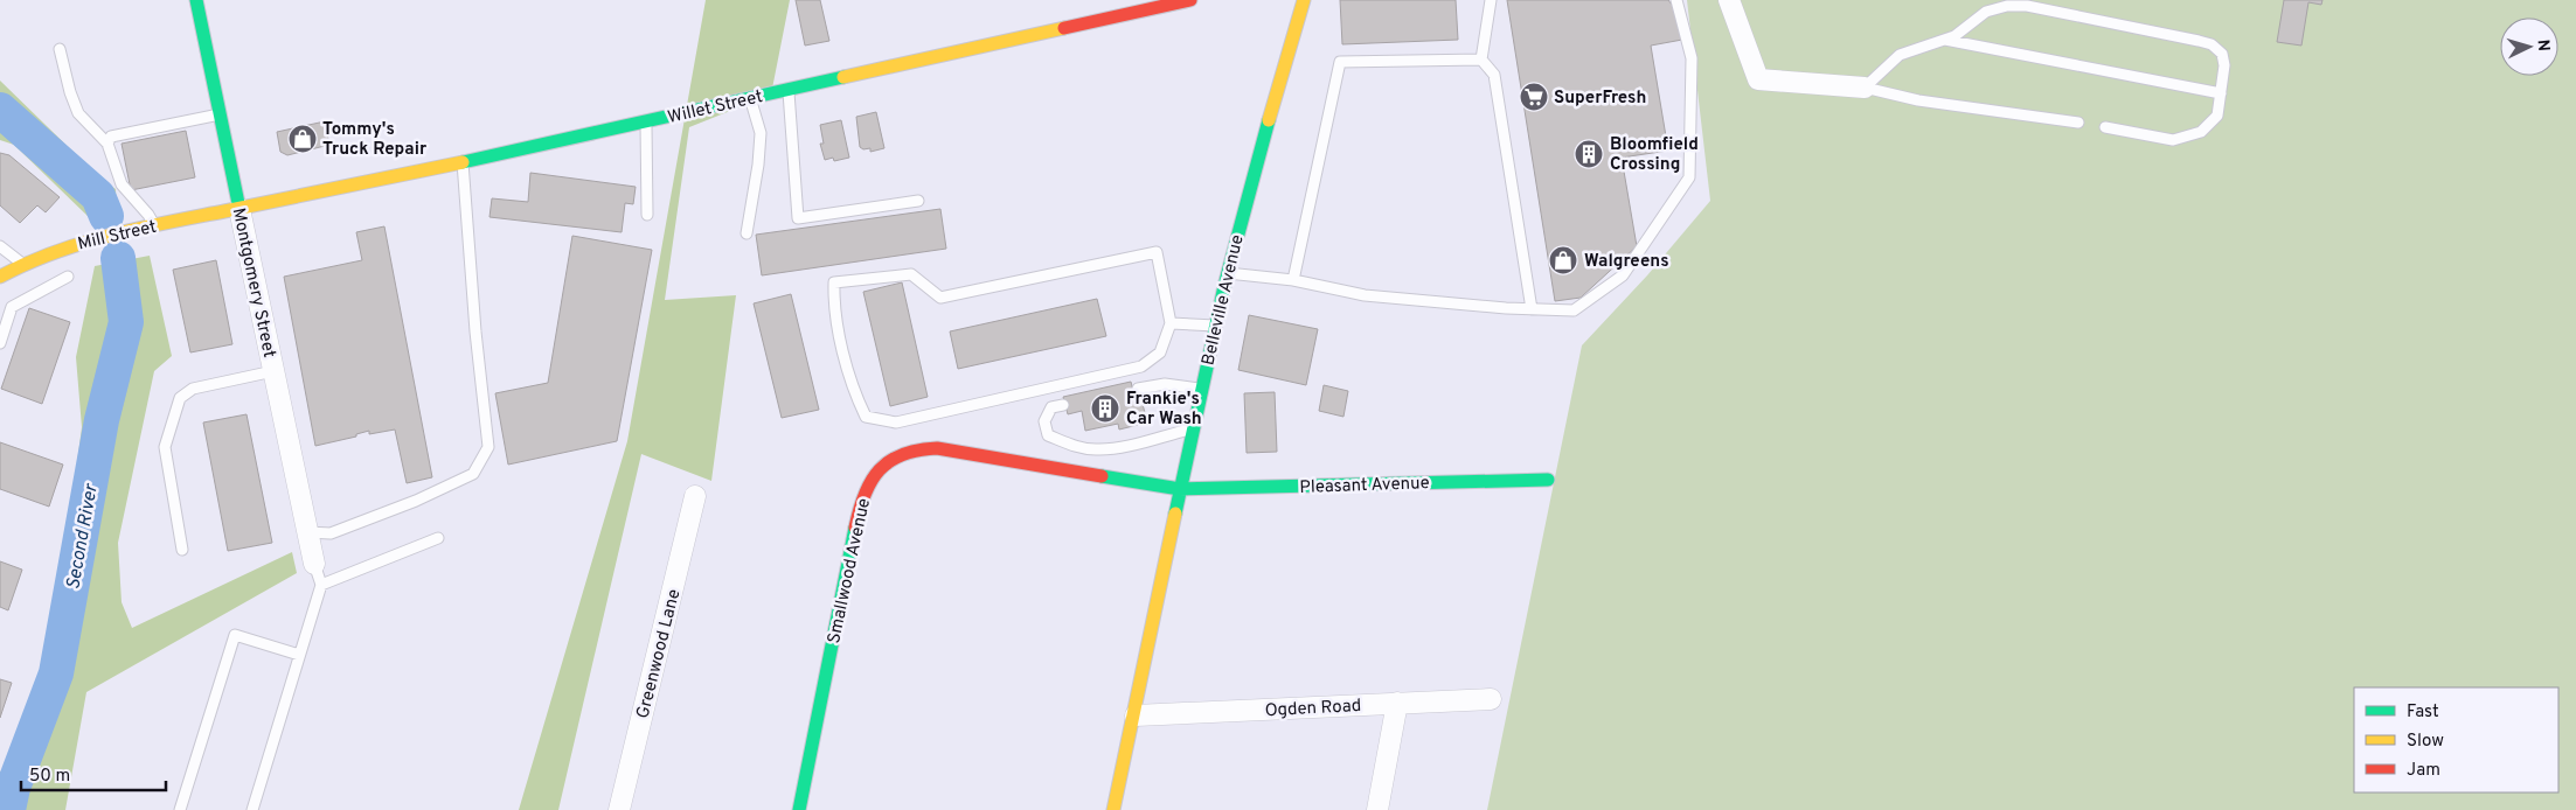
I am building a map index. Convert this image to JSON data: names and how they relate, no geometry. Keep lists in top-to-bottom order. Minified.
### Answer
{"streets":{"street":["Willet Street","Mill Street","Montgomery Street","Belleville Avenue","Pleasant Avenue","Smallwood Avenue","Greenwood Lane","Ogden Road"]},"crossings":[["Willet Street","Mill Street"],["Willet Street","Montgomery Street"],["Mill Street","Montgomery Street"],["Belleville Avenue","Pleasant Avenue"],["Belleville Avenue","Smallwood Avenue"],["Belleville Avenue","Ogden Road"],["Pleasant Avenue","Smallwood Avenue"]],"water":["Second River"],"places":{"supermarket":["SuperFresh"],"shop":["Tommy's Truck Repair","Walgreens"],"building":["Bloomfield Crossing","Frankie's Car Wash"]},"legend":["Fast","Slow","Jam"],"scale_bar":"50 m","north":"right"}
